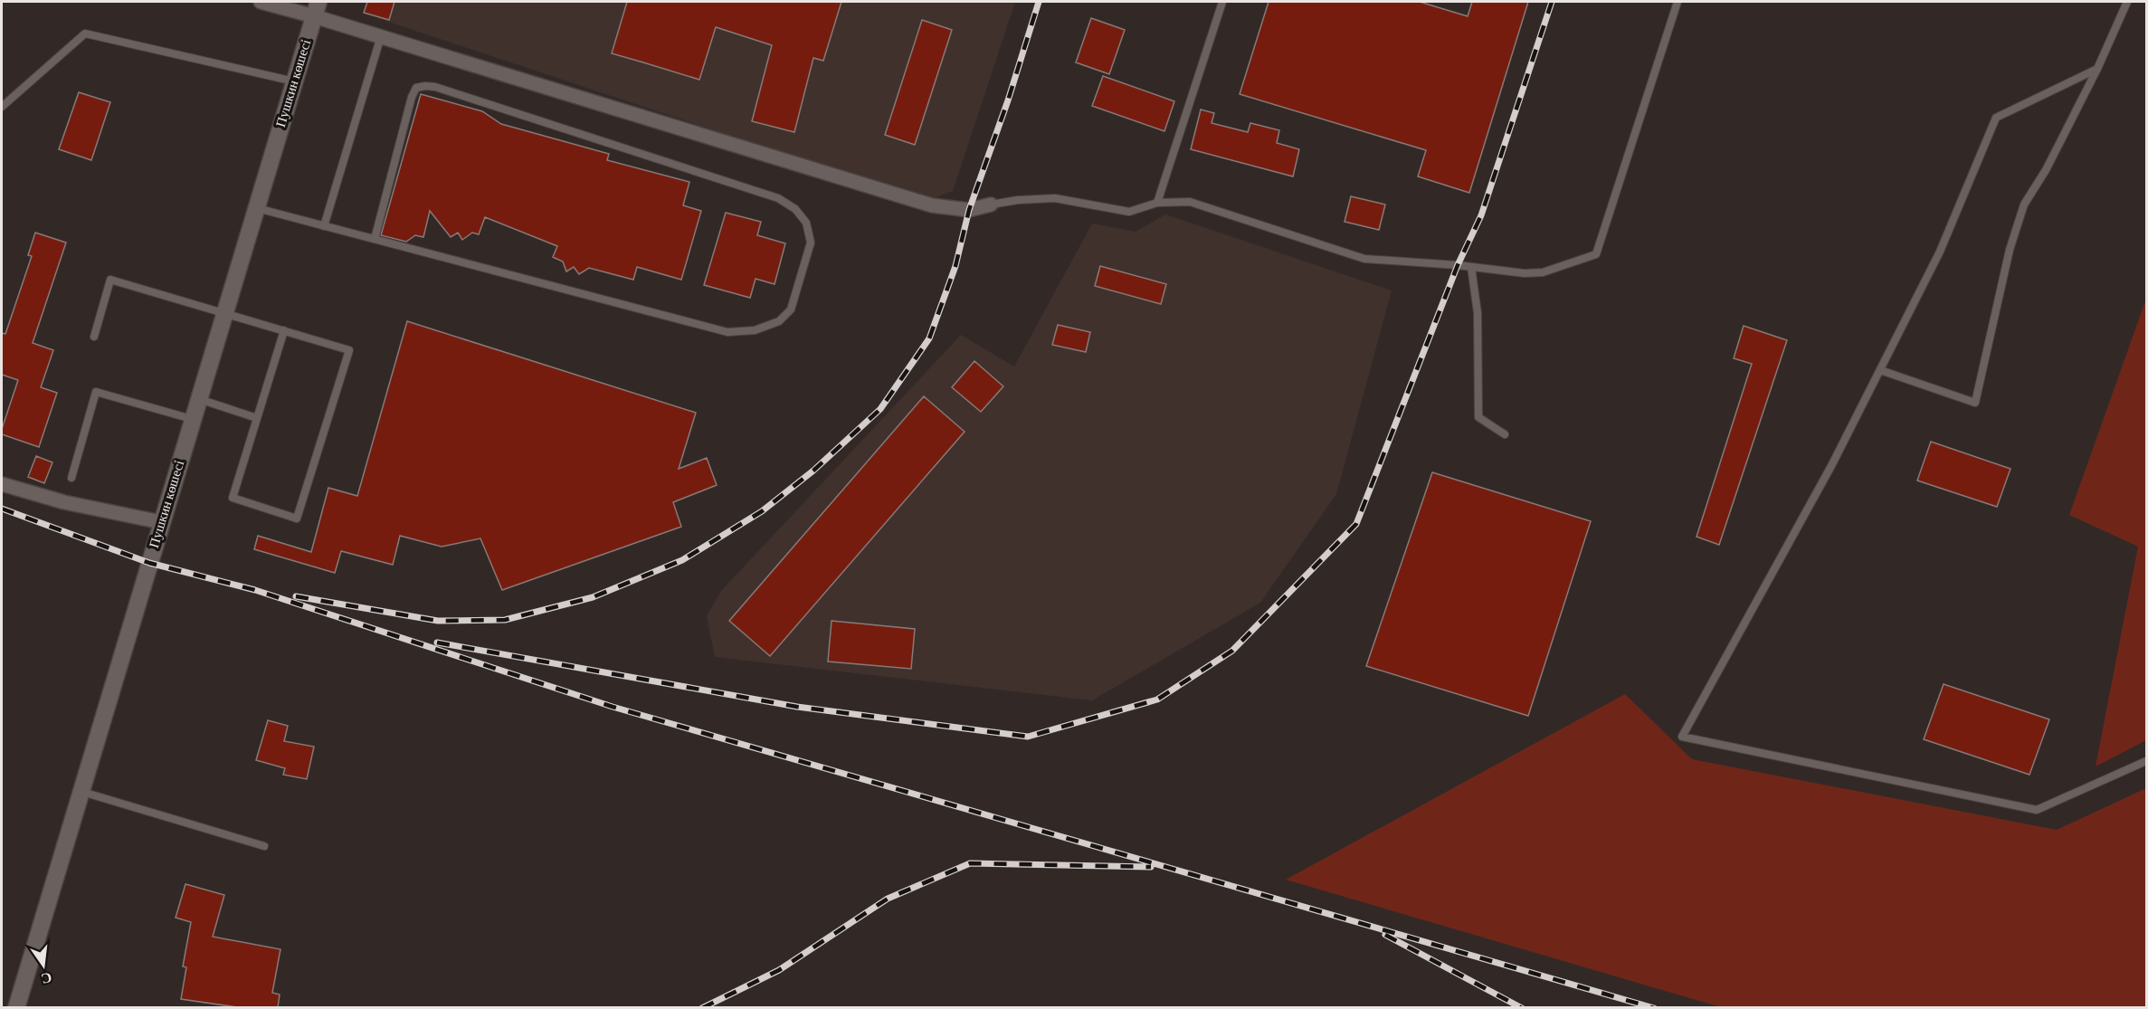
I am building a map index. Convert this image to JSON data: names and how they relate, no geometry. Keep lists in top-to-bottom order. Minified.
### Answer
{"streets":{"main road":["Пушкин көшесі"]},"north":"bottom"}
